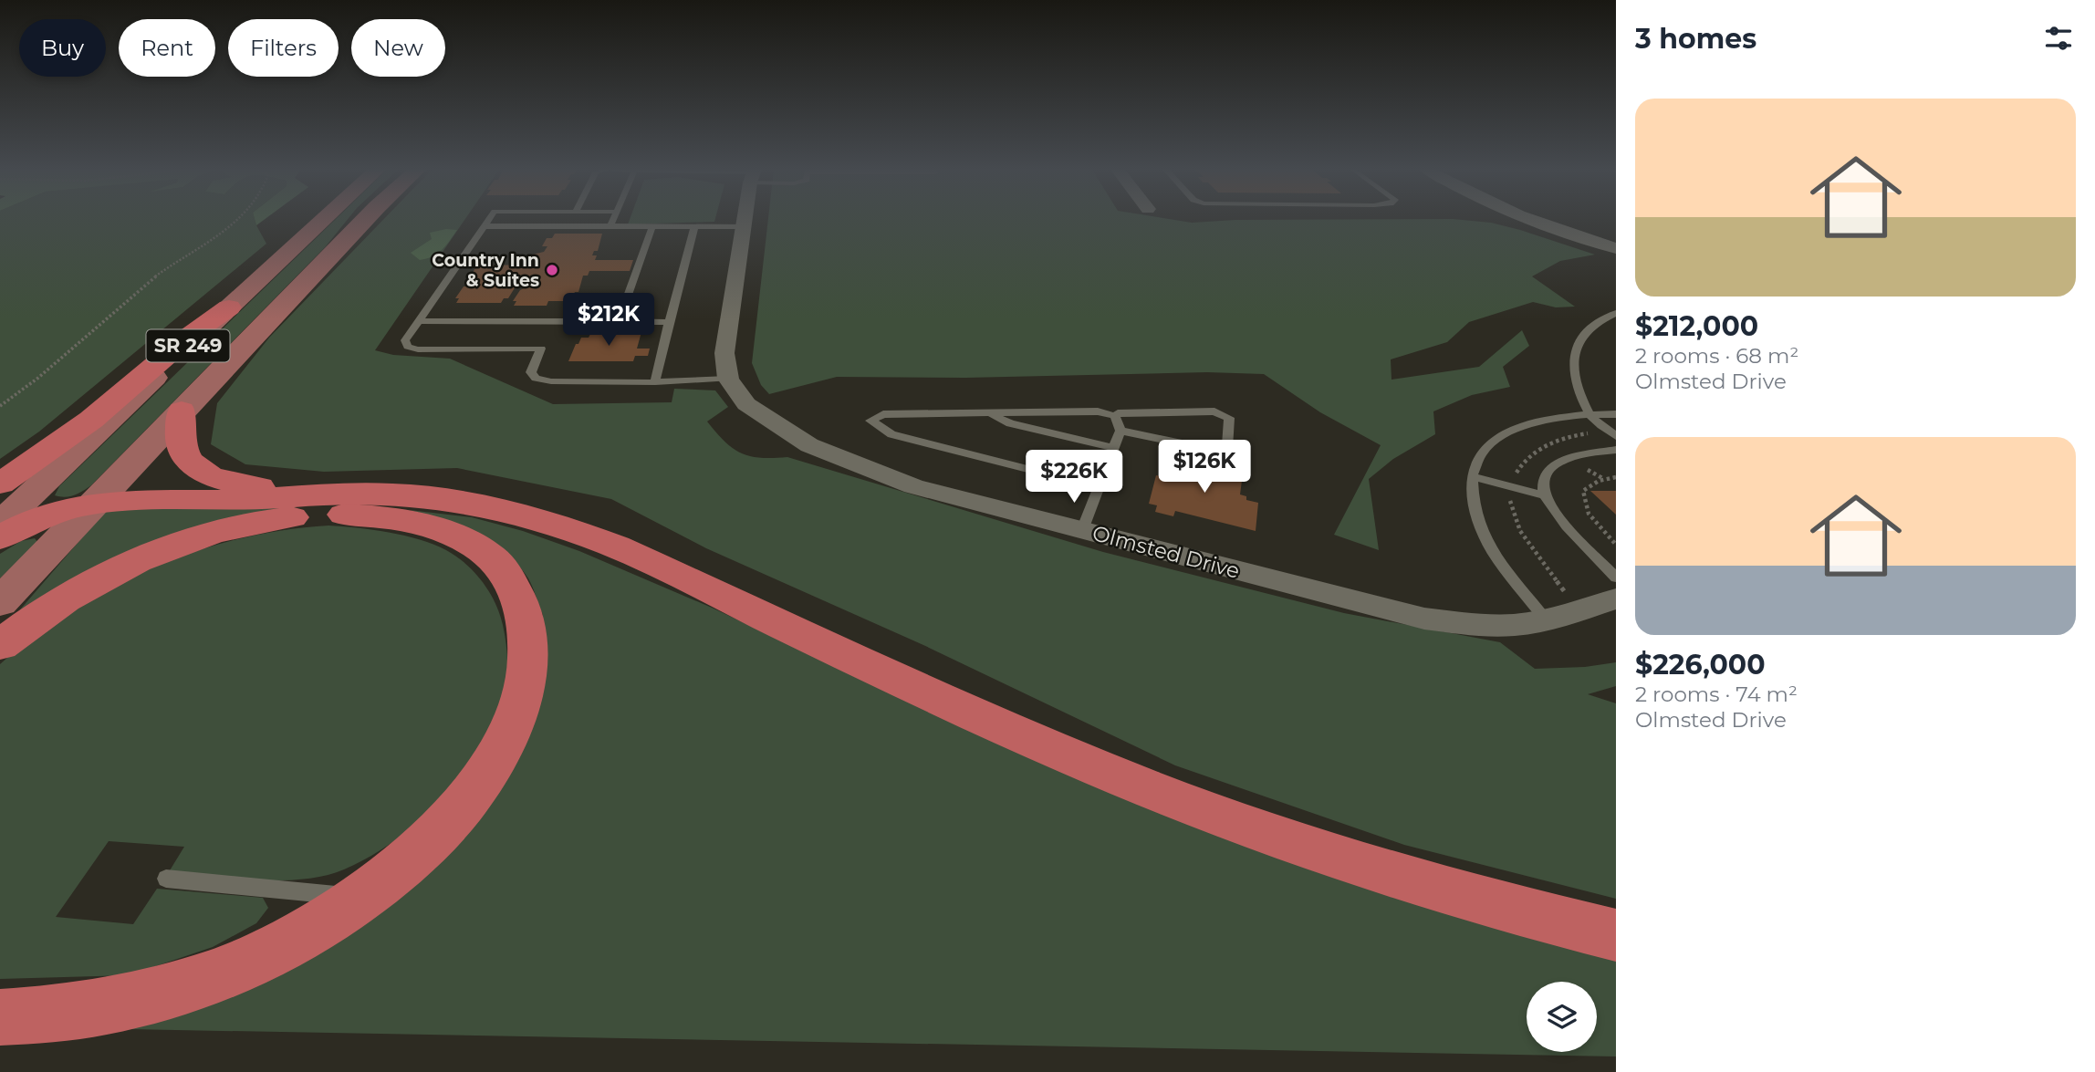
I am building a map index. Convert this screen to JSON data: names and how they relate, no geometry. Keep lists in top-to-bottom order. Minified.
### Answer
{"streets":{"main road":["SR 249"],"street":["Olmsted Drive"]},"places":["Country Inn & Suites"],"page":{"heading":"3 homes","chip":["Buy","Rent","Filters","New"],"list":[{"name":"$212,000","note":"2 rooms · 68 m² · Olmsted Drive"},{"name":"$226,000","note":"2 rooms · 74 m² · Olmsted Drive"}],"price":["$212K","$126K","$226K"]}}
